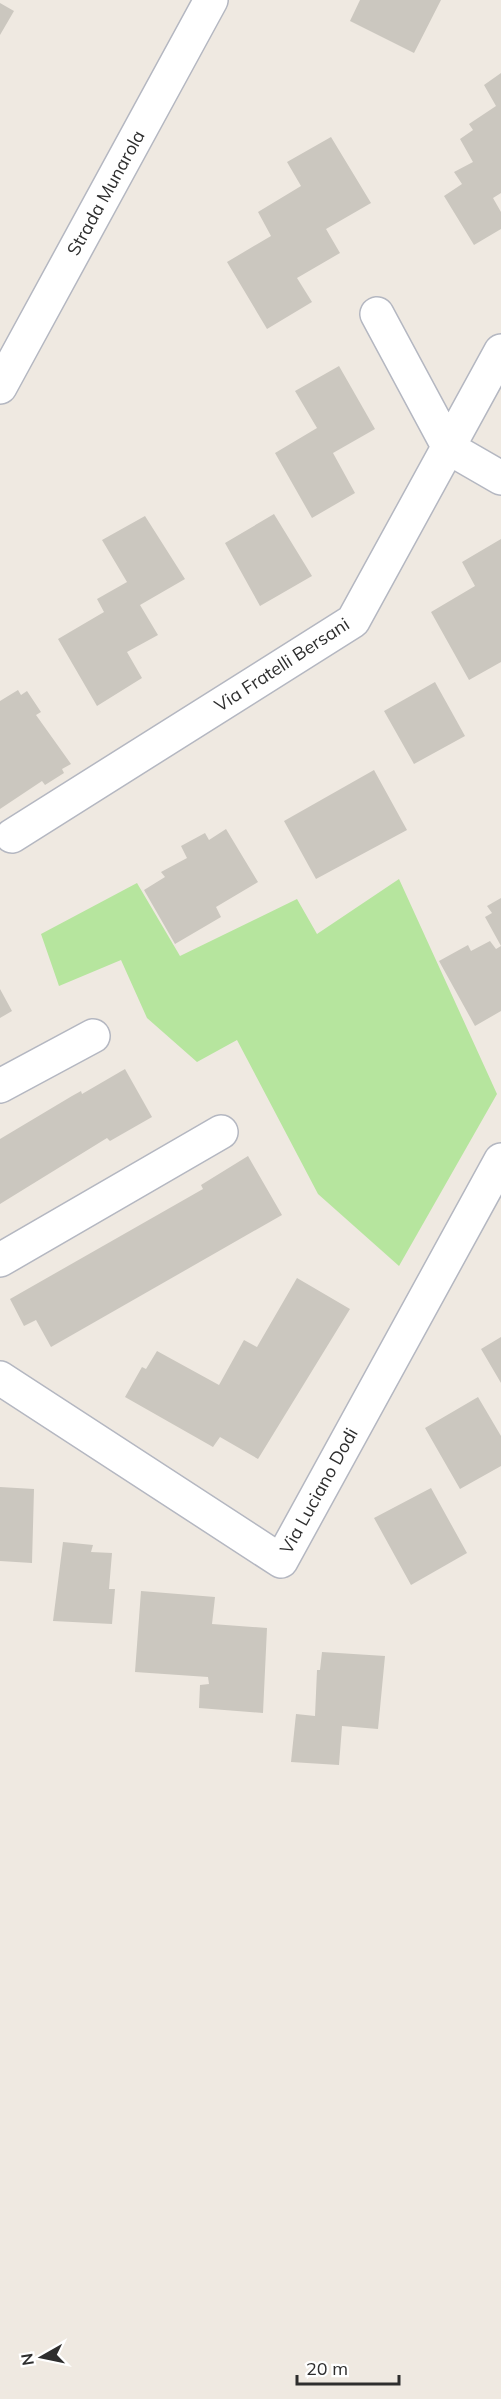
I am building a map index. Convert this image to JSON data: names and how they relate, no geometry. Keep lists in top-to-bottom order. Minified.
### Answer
{"streets":{"street":["Strada Munarola","Via Fratelli Bersani","Via Luciano Dodi"]},"scale_bar":"20 m","north":"left"}
